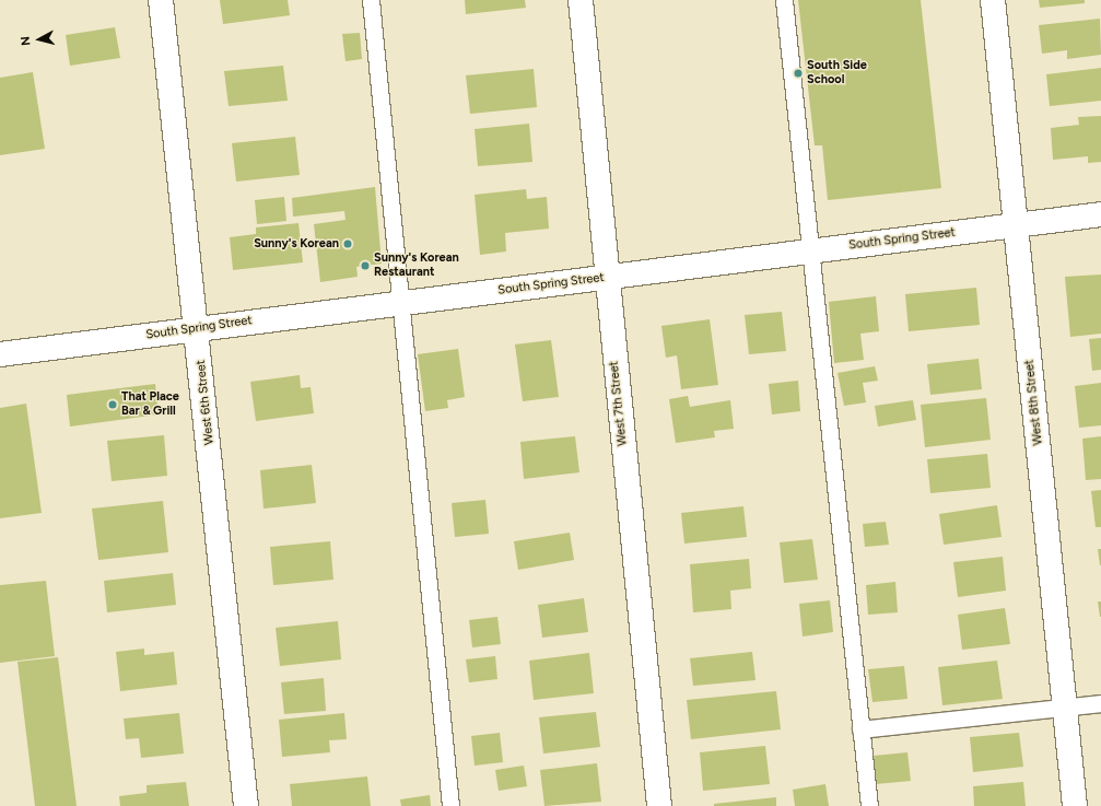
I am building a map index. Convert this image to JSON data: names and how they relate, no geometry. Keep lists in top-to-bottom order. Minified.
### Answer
{"streets":{"street":["South Spring Street","West 6th Street","West 8th Street","West 7th Street"]},"crossings":[["South Spring Street","West 6th Street"],["South Spring Street","West 8th Street"],["South Spring Street","West 7th Street"]],"places":["South Side School","Sunny's Korean","Sunny's Korean Restaurant","That Place Bar & Grill"],"north":"left"}
